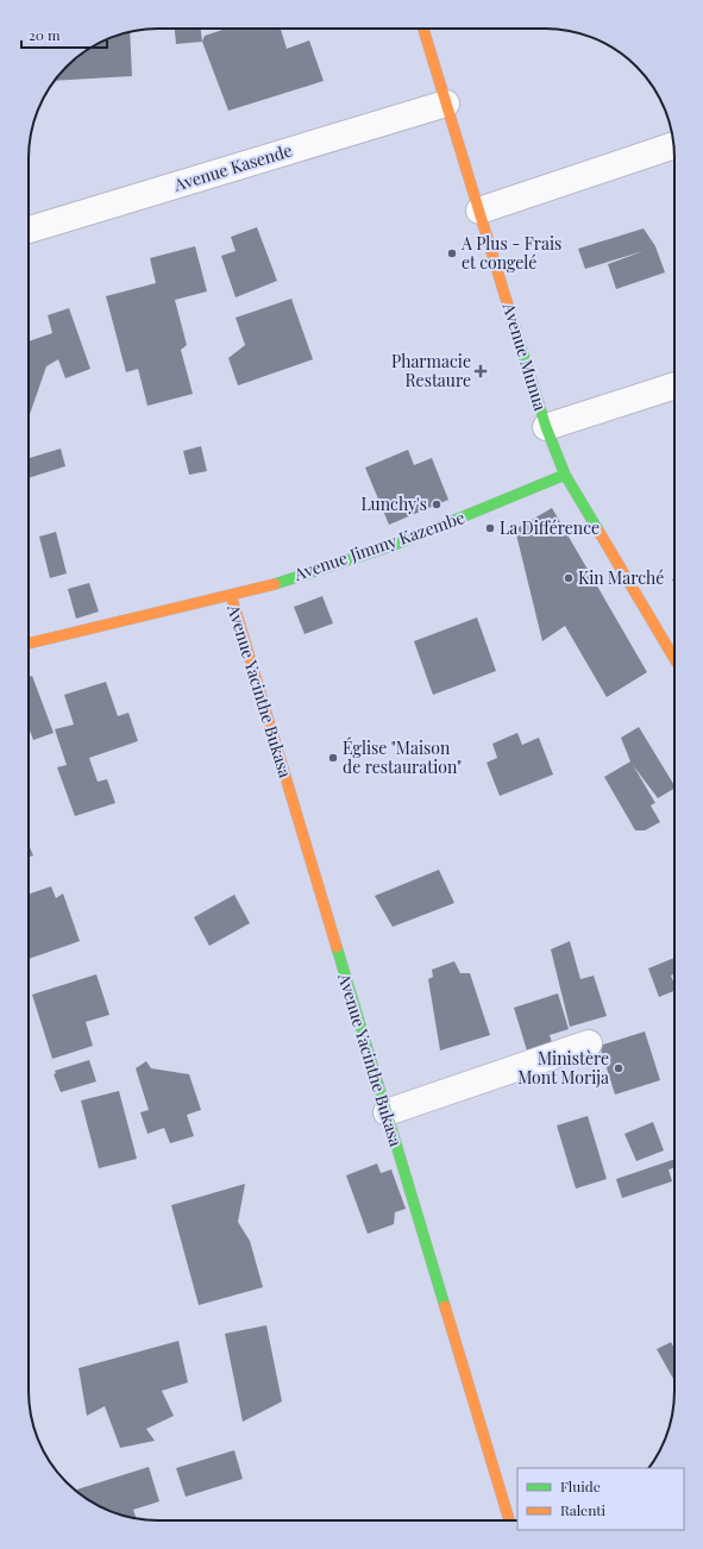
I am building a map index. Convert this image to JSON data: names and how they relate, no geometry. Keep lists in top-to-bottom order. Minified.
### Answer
{"streets":{"street":["Avenue Kasende","Avenue Munua","Avenue Jimmy Kazembe","Avenue Yacinthe Bukasa"]},"crossings":[["Avenue Kasende","Avenue Munua"],["Avenue Munua","Avenue Jimmy Kazembe"],["Avenue Jimmy Kazembe","Avenue Yacinthe Bukasa"]],"places":{"other":["A Plus - Frais et congelé","Lunchy's","La Différence","Kin Marché","Église \"Maison de restauration\"","Ministère Mont Morija"],"health":["Pharmacie Restaure"]},"legend":["Fluide","Ralenti"],"scale_bar":"20 m"}
